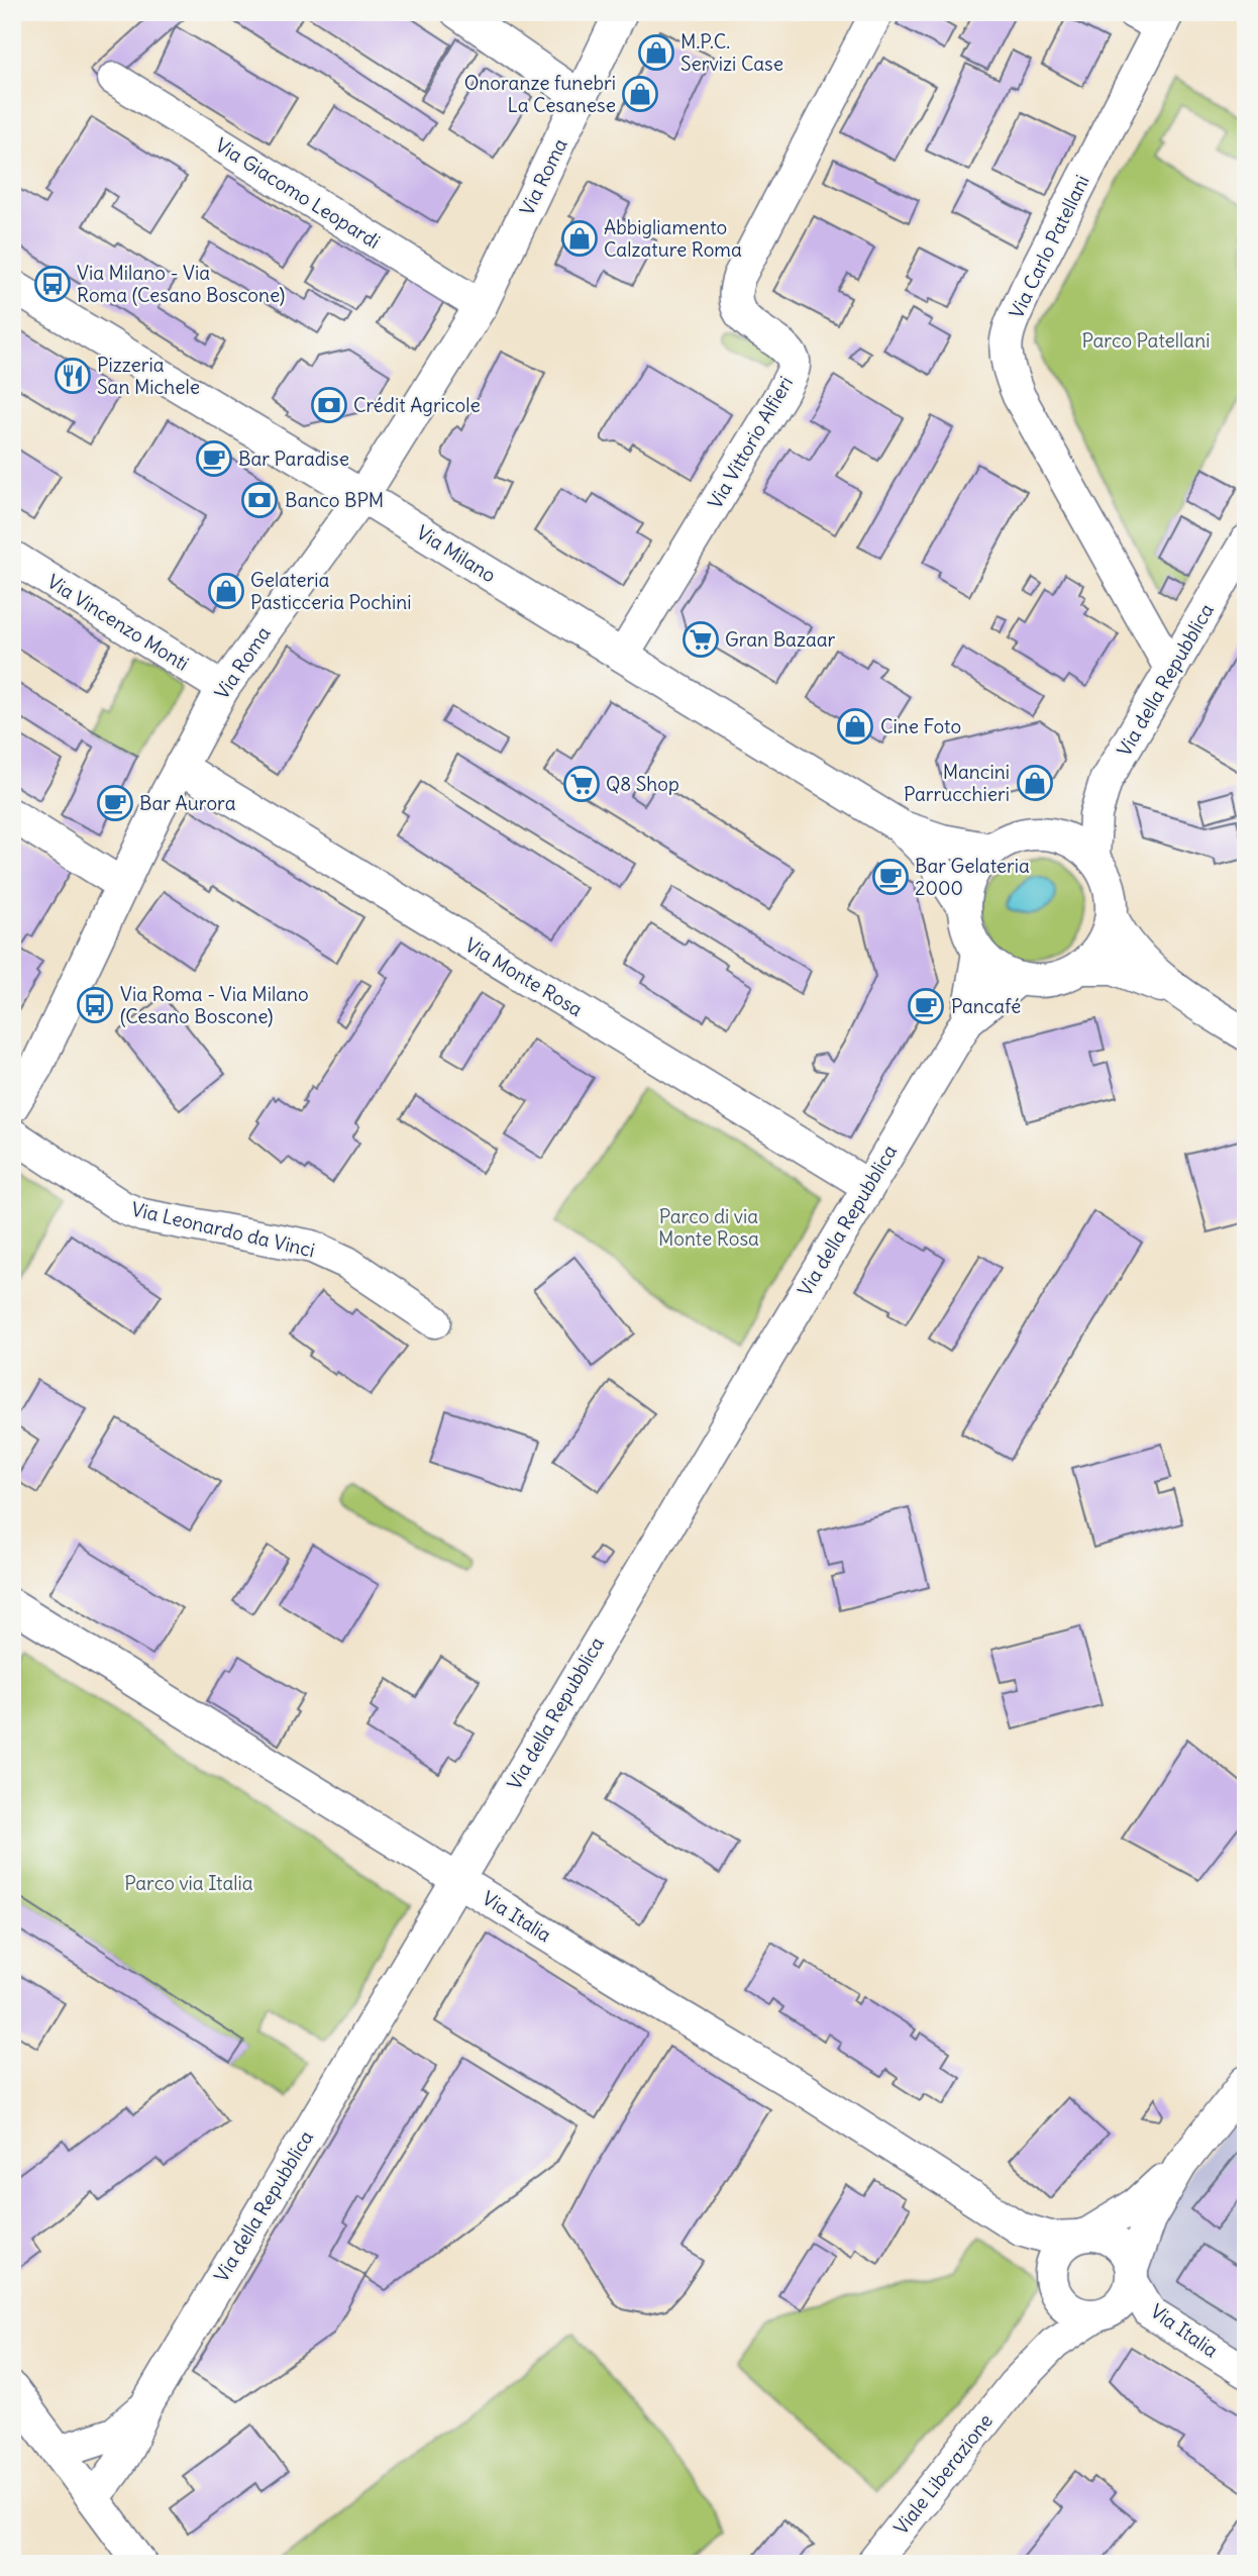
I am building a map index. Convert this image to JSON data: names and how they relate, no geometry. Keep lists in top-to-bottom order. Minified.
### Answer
{"streets":{"street":["Via Roma","Via Giacomo Leopardi","Via Carlo Patellani","Via Vittorio Alfieri","Via Milano","Via Vincenzo Monti","Via della Repubblica","Via Monte Rosa","Via Leonardo da Vinci","Via Italia","Viale Liberazione"]},"crossings":[["Via Roma","Via Giacomo Leopardi"],["Via Roma","Via Milano"],["Via Roma","Via Vincenzo Monti"],["Via Roma","Via Monte Rosa"],["Via Carlo Patellani","Via della Repubblica"],["Via Vittorio Alfieri","Via Milano"],["Via Milano","Via della Repubblica"],["Via della Repubblica","Via Monte Rosa"],["Via della Repubblica","Via Italia"],["Via Italia","Viale Liberazione"]],"parks":["Parco Patellani","Parco di via Monte Rosa","Parco via Italia"],"places":{"shop":["M.P.C. Servizi Case","Onoranze funebri La Cesanese","Abbigliamento Calzature Roma","Gelateria Pasticceria Pochini","Cine Foto","Mancini Parrucchieri"],"bus stop":["Via Milano - Via Roma (Cesano Boscone)","Via Roma - Via Milano (Cesano Boscone)"],"restaurant":["Pizzeria San Michele"],"bank":["Crédit Agricole","Banco BPM"],"cafe":["Bar Paradise","Bar Aurora","Bar Gelateria 2000","Pancafé"],"supermarket":["Gran Bazaar","Q8 Shop"]}}
